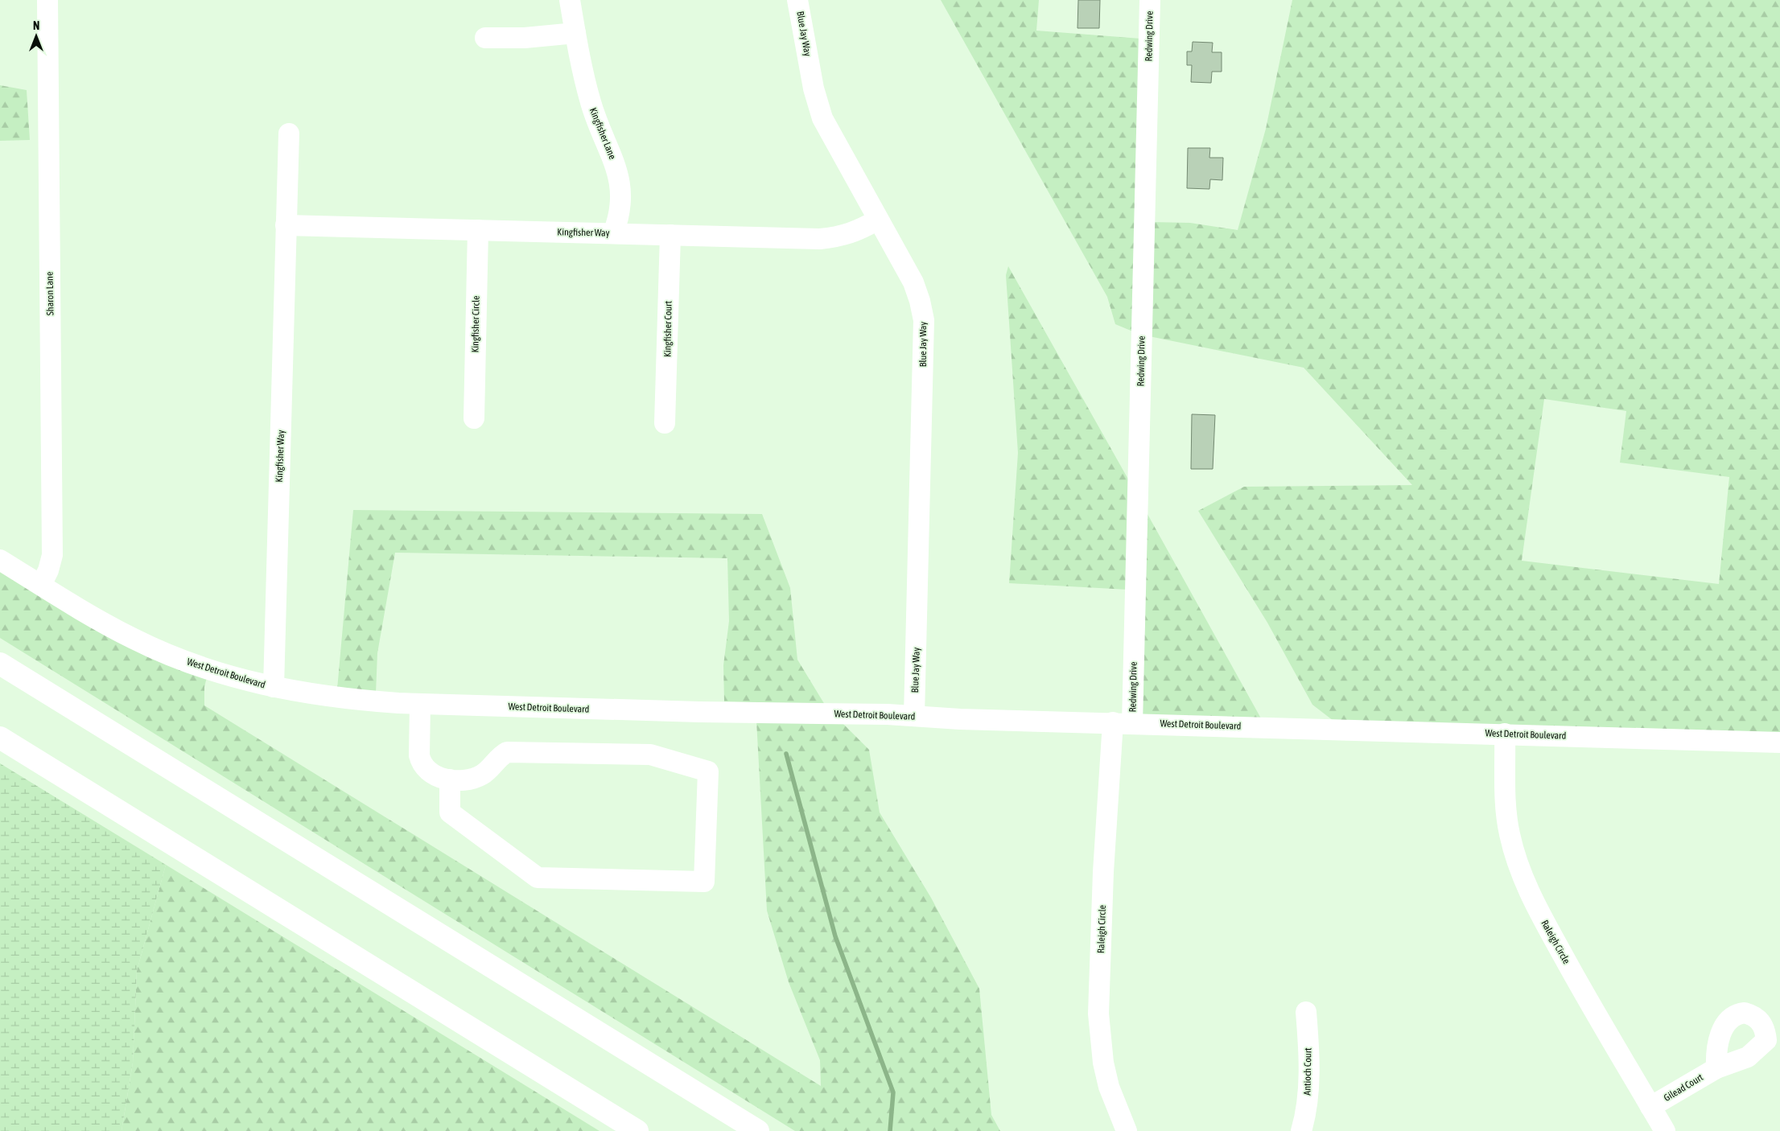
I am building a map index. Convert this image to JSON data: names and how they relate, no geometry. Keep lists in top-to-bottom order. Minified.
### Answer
{"streets":{"street":["Blue Jay Way","Redwing Drive","Kingfisher Lane","Kingfisher Way","Sharon Lane","Kingfisher Circle","Kingfisher Court","West Detroit Boulevard","Raleigh Circle","Antioch Court","Gilead Court"]},"crossings":[["Blue Jay Way","Kingfisher Way"],["Blue Jay Way","West Detroit Boulevard"],["Redwing Drive","West Detroit Boulevard"],["Redwing Drive","Raleigh Circle"],["Kingfisher Lane","Kingfisher Way"],["Kingfisher Way","Kingfisher Circle"],["Kingfisher Way","Kingfisher Court"],["Kingfisher Way","West Detroit Boulevard"],["Sharon Lane","West Detroit Boulevard"],["West Detroit Boulevard","Raleigh Circle"],["Raleigh Circle","Gilead Court"]],"north":"top"}
